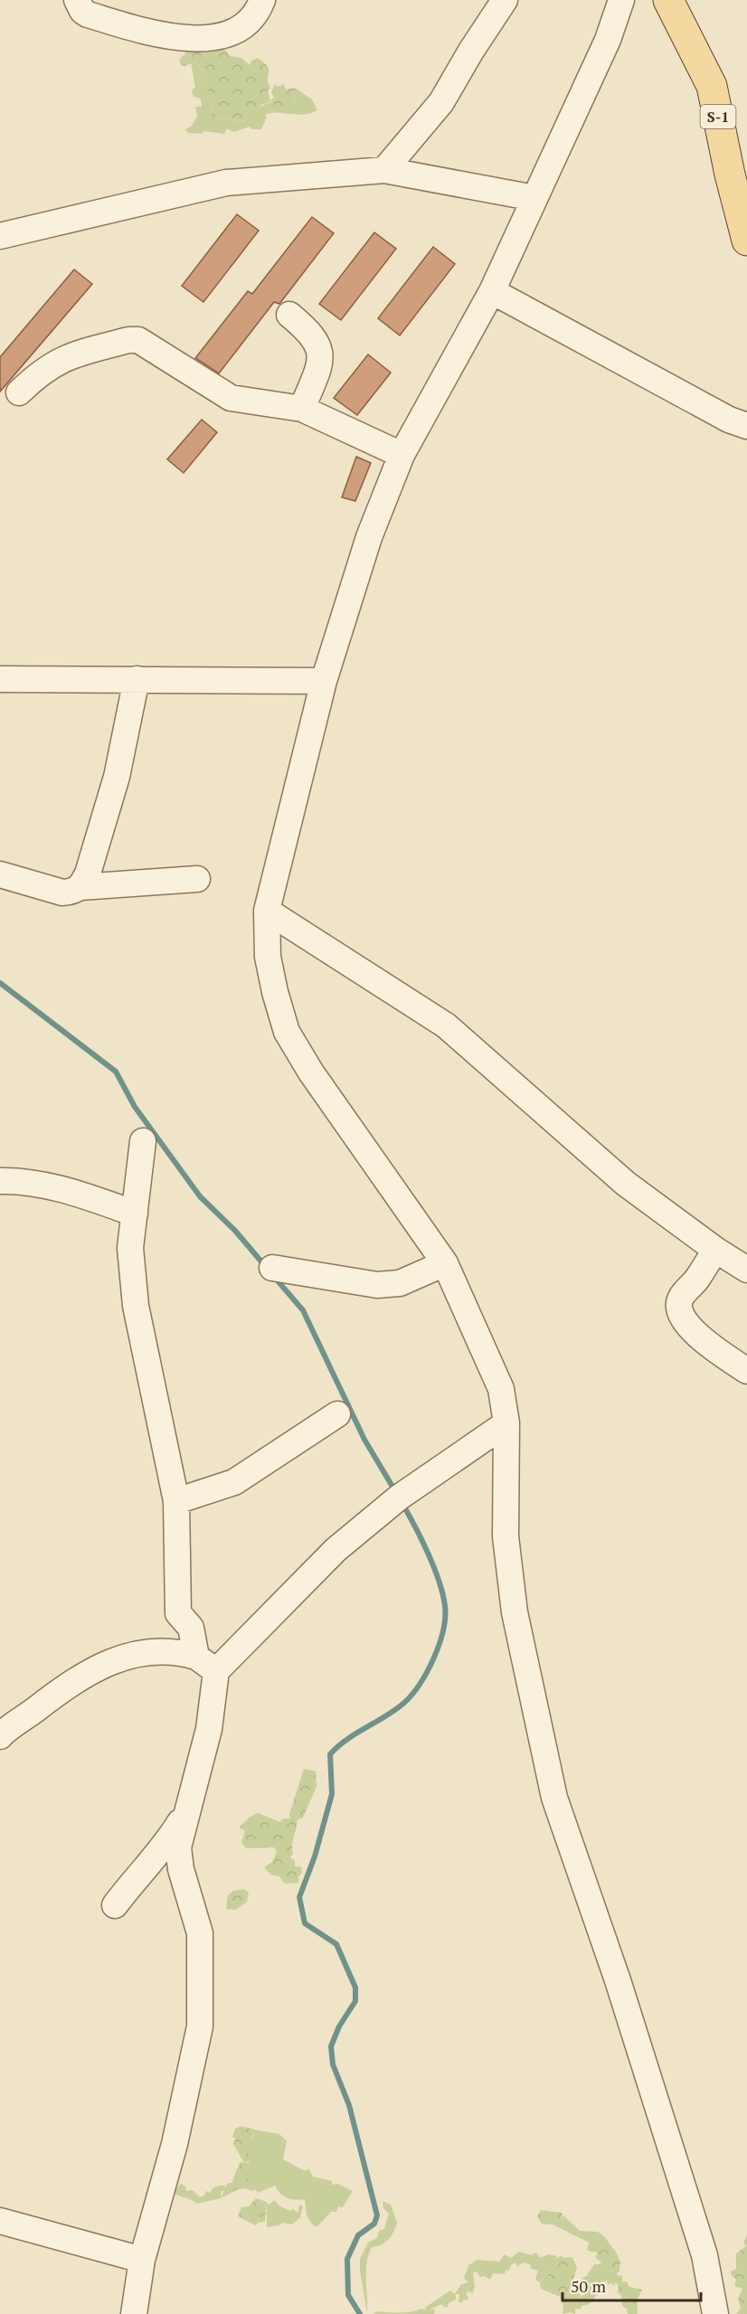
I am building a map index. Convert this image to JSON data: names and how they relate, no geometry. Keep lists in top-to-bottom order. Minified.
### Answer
{"streets":{"main road":["S-1"]},"scale_bar":"50 m"}
